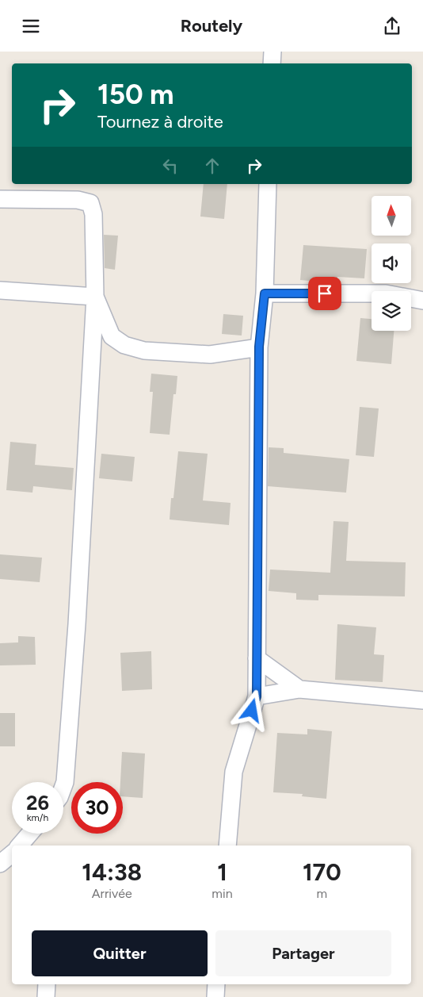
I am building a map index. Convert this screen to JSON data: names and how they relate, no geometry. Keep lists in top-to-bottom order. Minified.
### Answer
{"north":"top","page":{"header":"Routely","turn":["150 m","Tournez à droite"],"speed":"26 km/h","limit":"30","eta":["14:38","Arrivée","1","min","170","m"],"buttons":["Quitter","Partager"]}}
